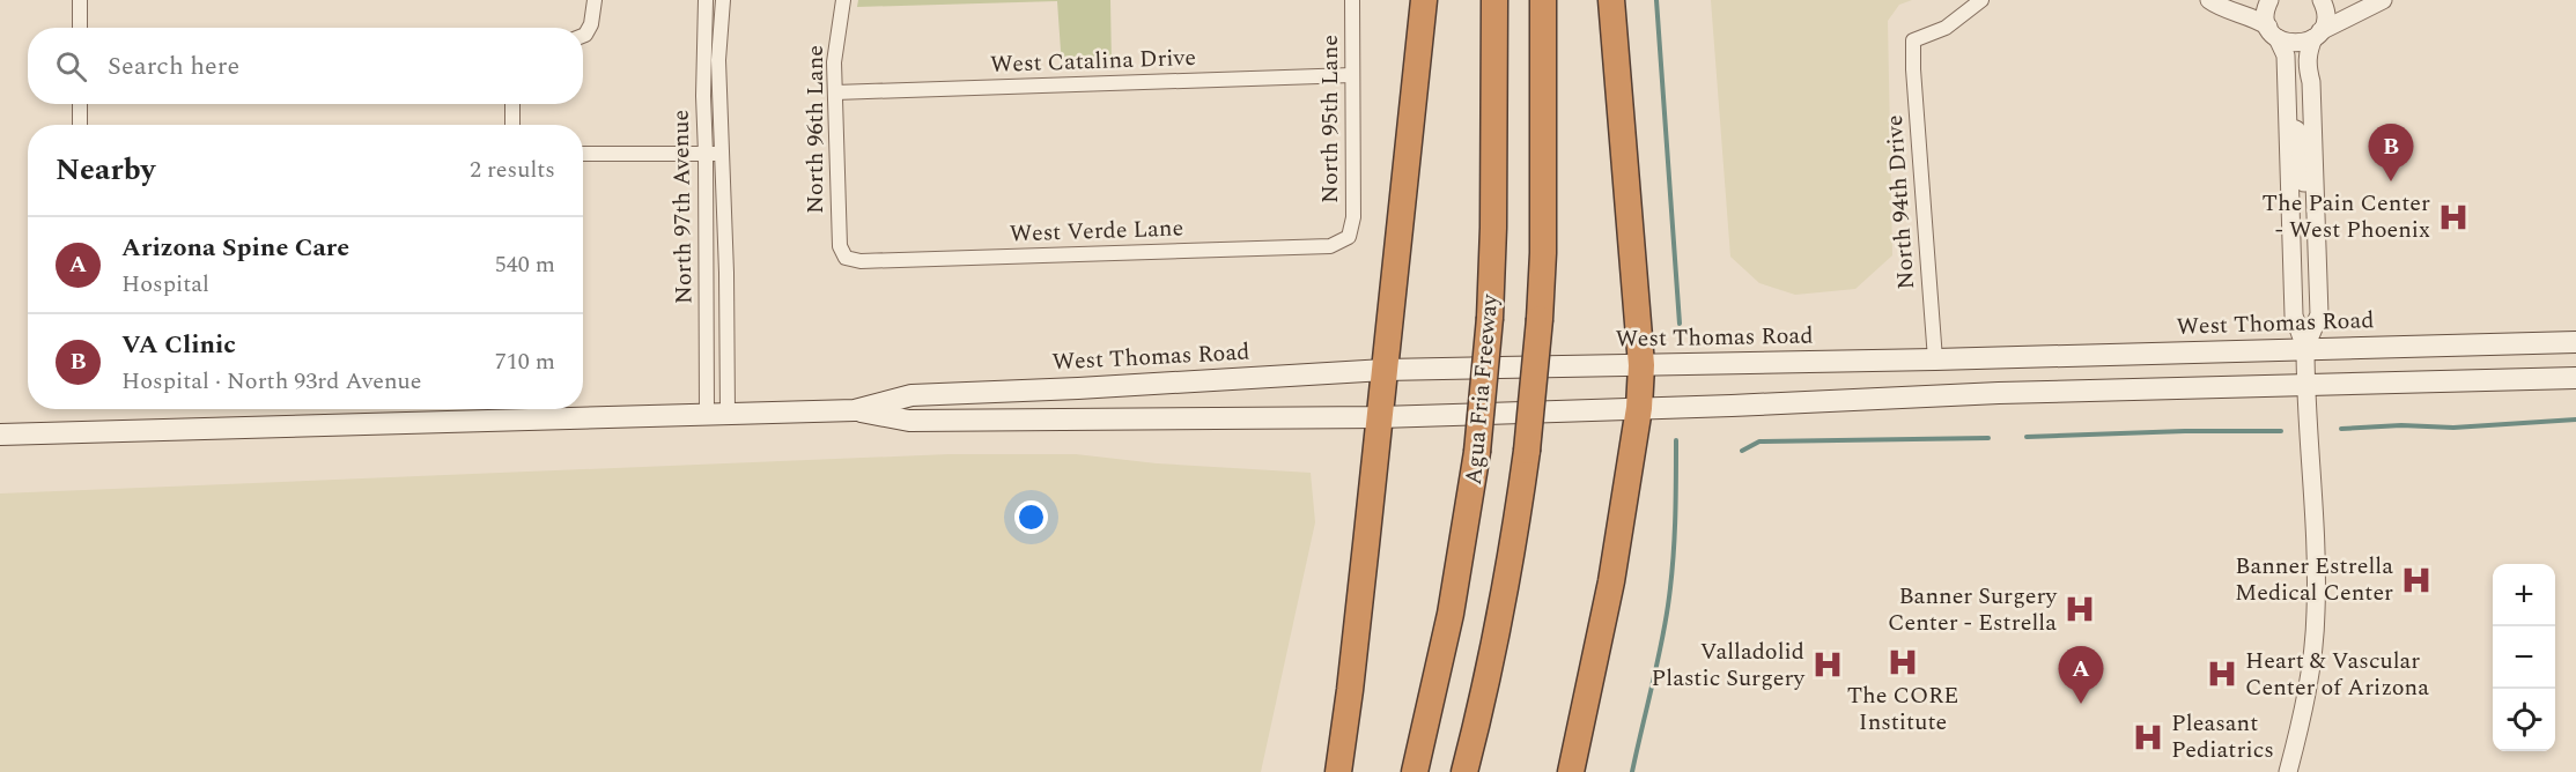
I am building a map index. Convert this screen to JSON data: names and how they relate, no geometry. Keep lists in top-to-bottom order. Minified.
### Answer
{"streets":{"highway":["Agua Fria Freeway"],"main road":["West Thomas Road"],"street":["West Catalina Drive","North 95th Lane","North 96th Lane","North 94th Drive","North 97th Avenue","West Verde Lane"]},"crossings":[["West Catalina Drive","North 95th Lane"],["West Catalina Drive","North 96th Lane"],["North 95th Lane","West Verde Lane"],["North 96th Lane","West Verde Lane"],["North 94th Drive","West Thomas Road"],["North 97th Avenue","West Thomas Road"]],"places":{"hospital":["The Pain Center - West Phoenix","Banner Estrella Medical Center","Banner Surgery Center - Estrella","The CORE Institute","Valladolid Plastic Surgery","Heart & Vascular Center of Arizona","Pleasant Pediatrics"]},"page":{"search":"Search here","pins":["B","A"],"heading":["Nearby","2 results"],"list":[{"mark":"A","name":"Arizona Spine Care","note":"Hospital","value":"540 m"},{"mark":"B","name":"VA Clinic","note":"Hospital · North 93rd Avenue","value":"710 m"}],"map_buttons":["+","−"]}}
